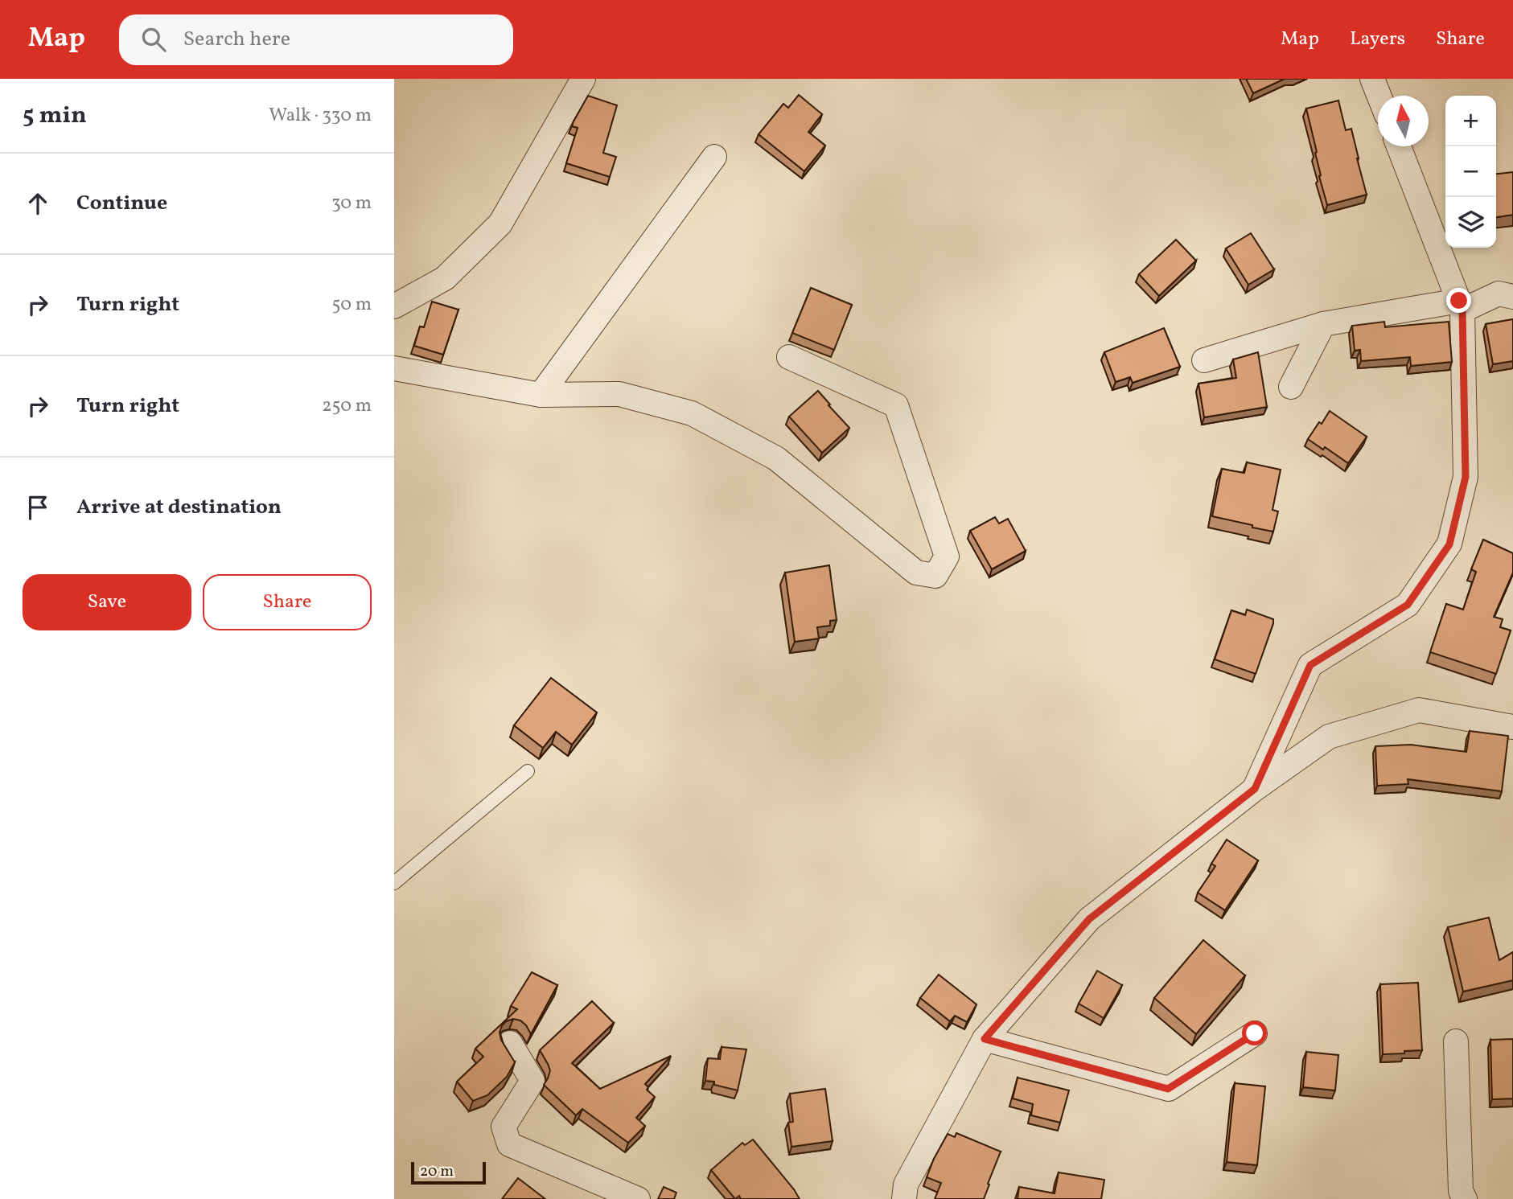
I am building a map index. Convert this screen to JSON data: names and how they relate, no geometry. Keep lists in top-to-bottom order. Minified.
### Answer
{"scale_bar":"20 m","north":"top","page":{"header":"Map","search":"Search here","nav":["Map","Layers","Share"],"heading":["5 min","Walk · 330 m"],"map_buttons":["+","−"],"list":[["Continue","30 m"],["Turn right","50 m"],["Turn right","250 m"],"Arrive at destination"],"buttons":["Save","Share"],"scale":"20 m"}}
